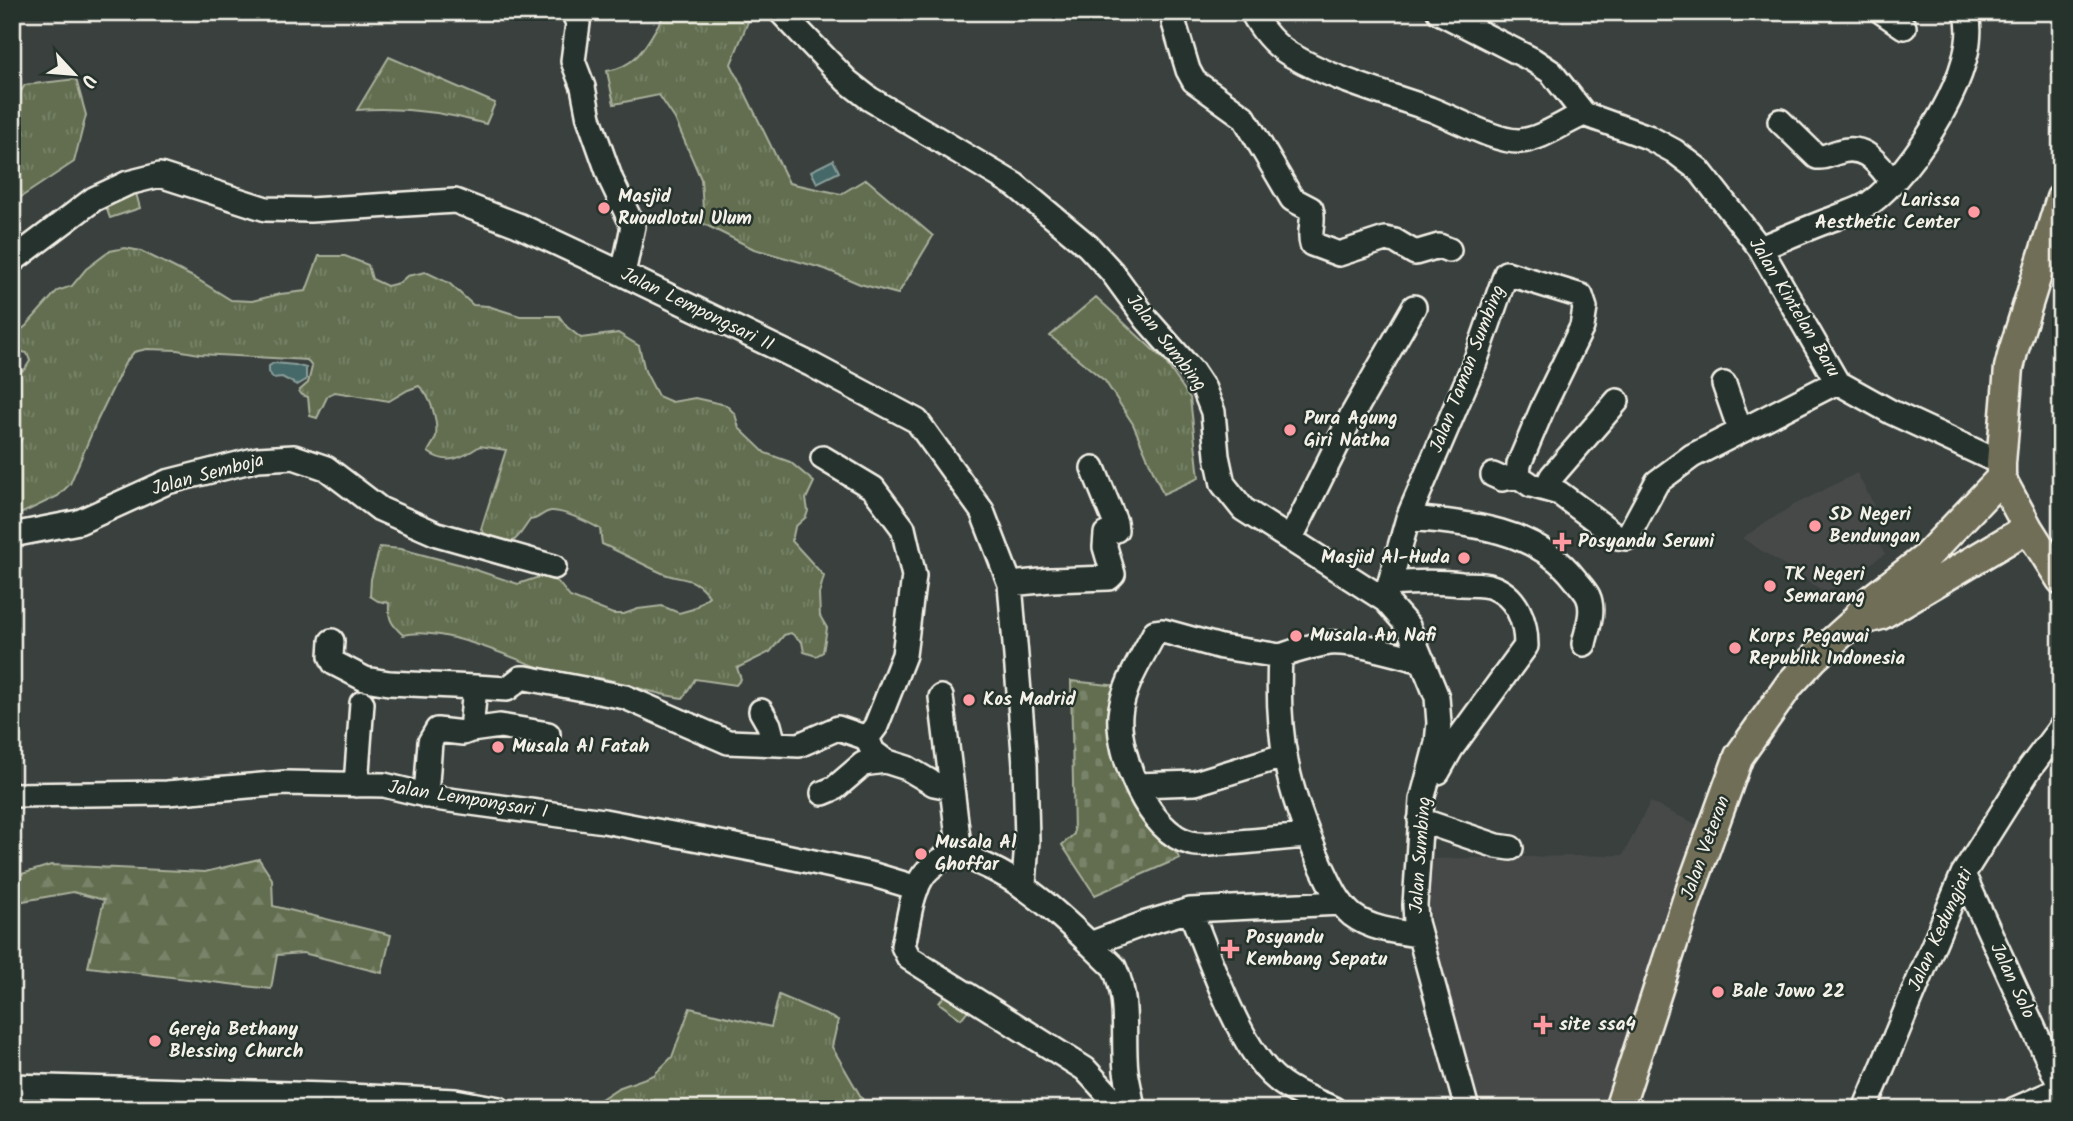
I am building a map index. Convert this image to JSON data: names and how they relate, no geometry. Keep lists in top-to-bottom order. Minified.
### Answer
{"streets":{"main road":["Jalan Veteran"],"street":["Jalan Kintelan Baru","Jalan Lempongsari II","Jalan Sumbing","Jalan Taman Sumbing","Jalan Semboja","Jalan Lempongsari I","Jalan Kedungjati","Jalan Solo"]},"crossings":[["Jalan Kintelan Baru","Jalan Veteran"],["Jalan Sumbing","Jalan Taman Sumbing"],["Jalan Kedungjati","Jalan Solo"]],"places":{"other":["Masjid Ruoudlotul Ulum","Larissa Aesthetic Center","Pura Agung Giri Natha","SD Negeri Bendungan","Masjid Al-Huda","TK Negeri Semarang","Musala An Nafi","Korps Pegawai Republik Indonesia","Kos Madrid","Musala Al Fatah","Musala Al Ghoffar","Bale Jowo 22","Gereja Bethany Blessing Church"],"health":["Posyandu Seruni","Posyandu Kembang Sepatu","site ssa4"]},"north":"bottom right"}
